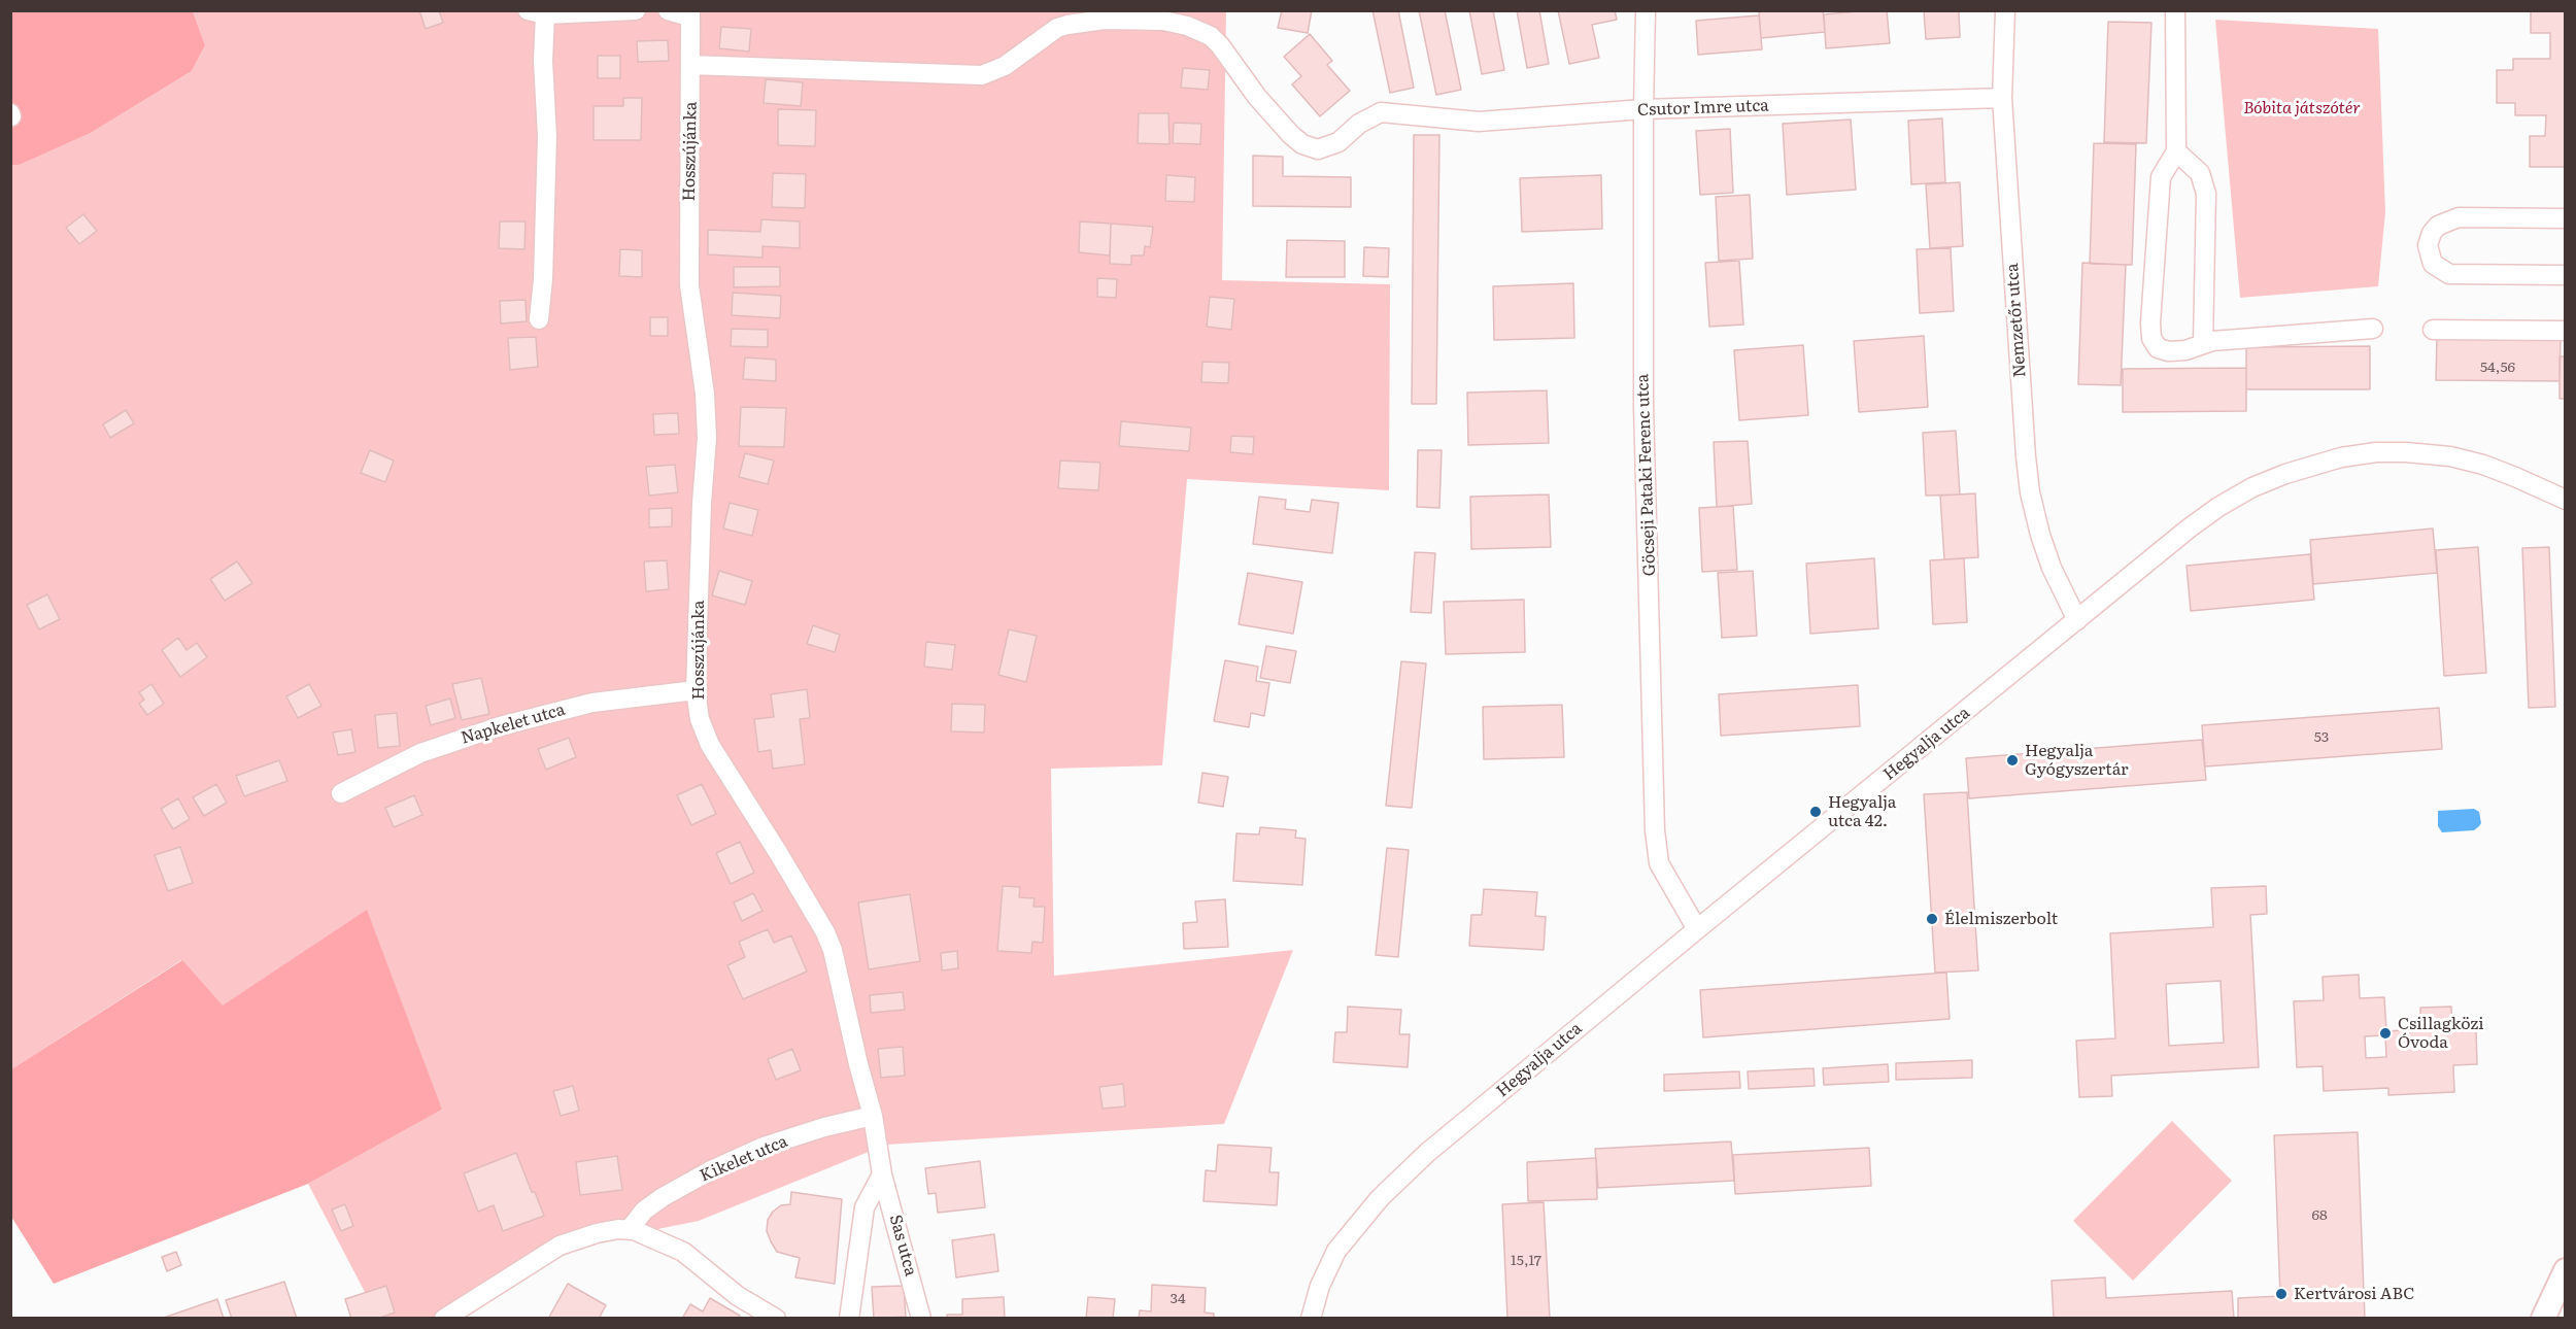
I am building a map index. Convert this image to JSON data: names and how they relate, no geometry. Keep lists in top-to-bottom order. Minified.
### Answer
{"streets":{"street":["Csutor Imre utca","Hosszújánka","Nemzetőr utca","Göcseji Pataki Ferenc utca","Napkelet utca","Hegyalja utca","Kikelet utca","Sas utca"]},"crossings":[["Csutor Imre utca","Hosszújánka"],["Csutor Imre utca","Nemzetőr utca"],["Csutor Imre utca","Göcseji Pataki Ferenc utca"],["Hosszújánka","Napkelet utca"],["Hosszújánka","Kikelet utca"],["Hosszújánka","Sas utca"],["Nemzetőr utca","Hegyalja utca"],["Göcseji Pataki Ferenc utca","Hegyalja utca"]],"parks":["Bóbita játszótér"],"places":["Hegyalja Gyógyszertár","Hegyalja utca 42.","Élelmiszerbolt","Csillagközi Óvoda","Kertvárosi ABC"],"house_numbers":["54,56","53","68","15,17","34"]}
